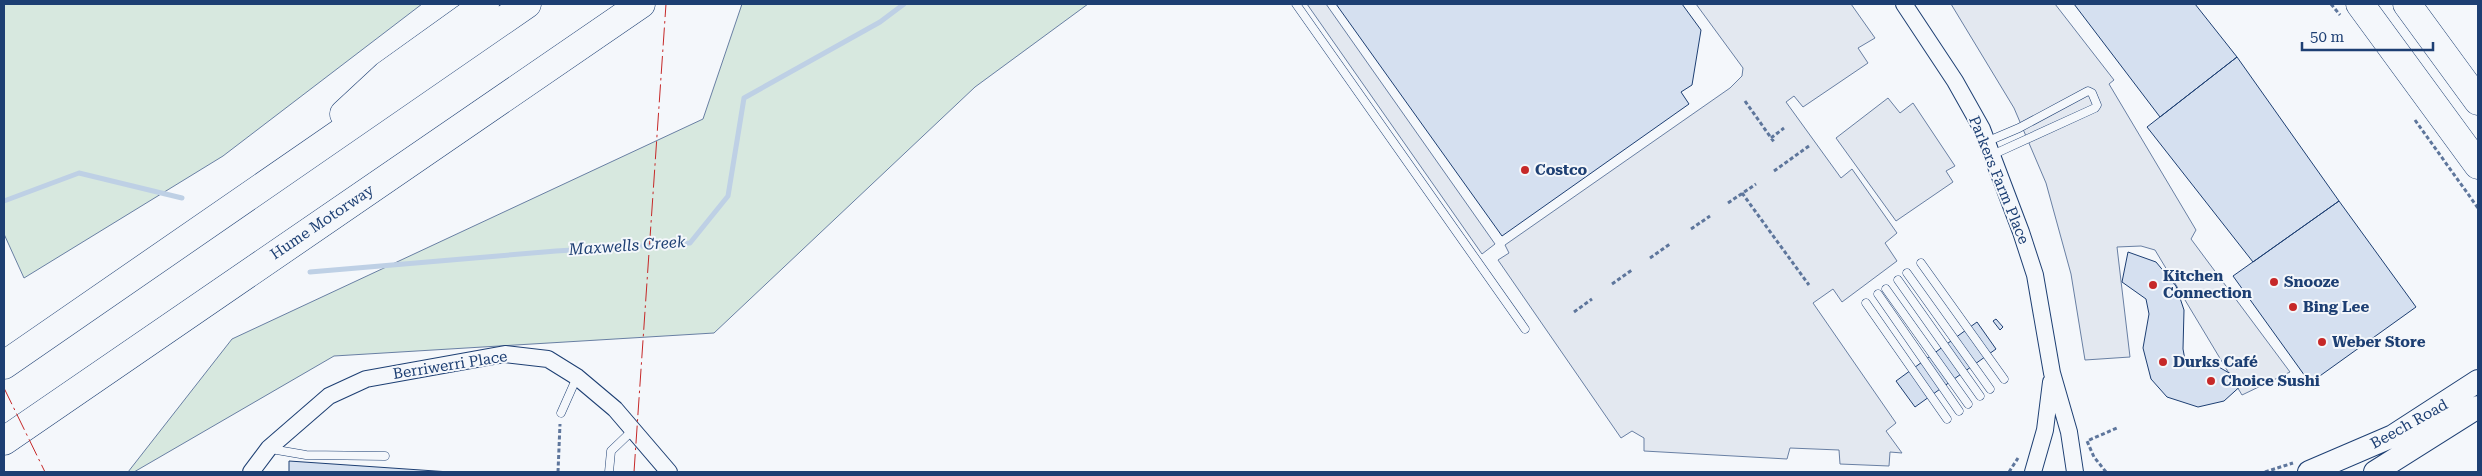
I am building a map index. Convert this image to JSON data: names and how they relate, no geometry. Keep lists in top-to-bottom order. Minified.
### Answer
{"streets":{"highway":["Hume Motorway"],"main road":["Beech Road"],"street":["Parkers Farm Place","Berriwerri Place"]},"water":["Maxwells Creek"],"places":["Costco","Snooze","Kitchen Connection","Bing Lee","Weber Store","Durks Café","Choice Sushi"],"scale_bar":"50 m"}
